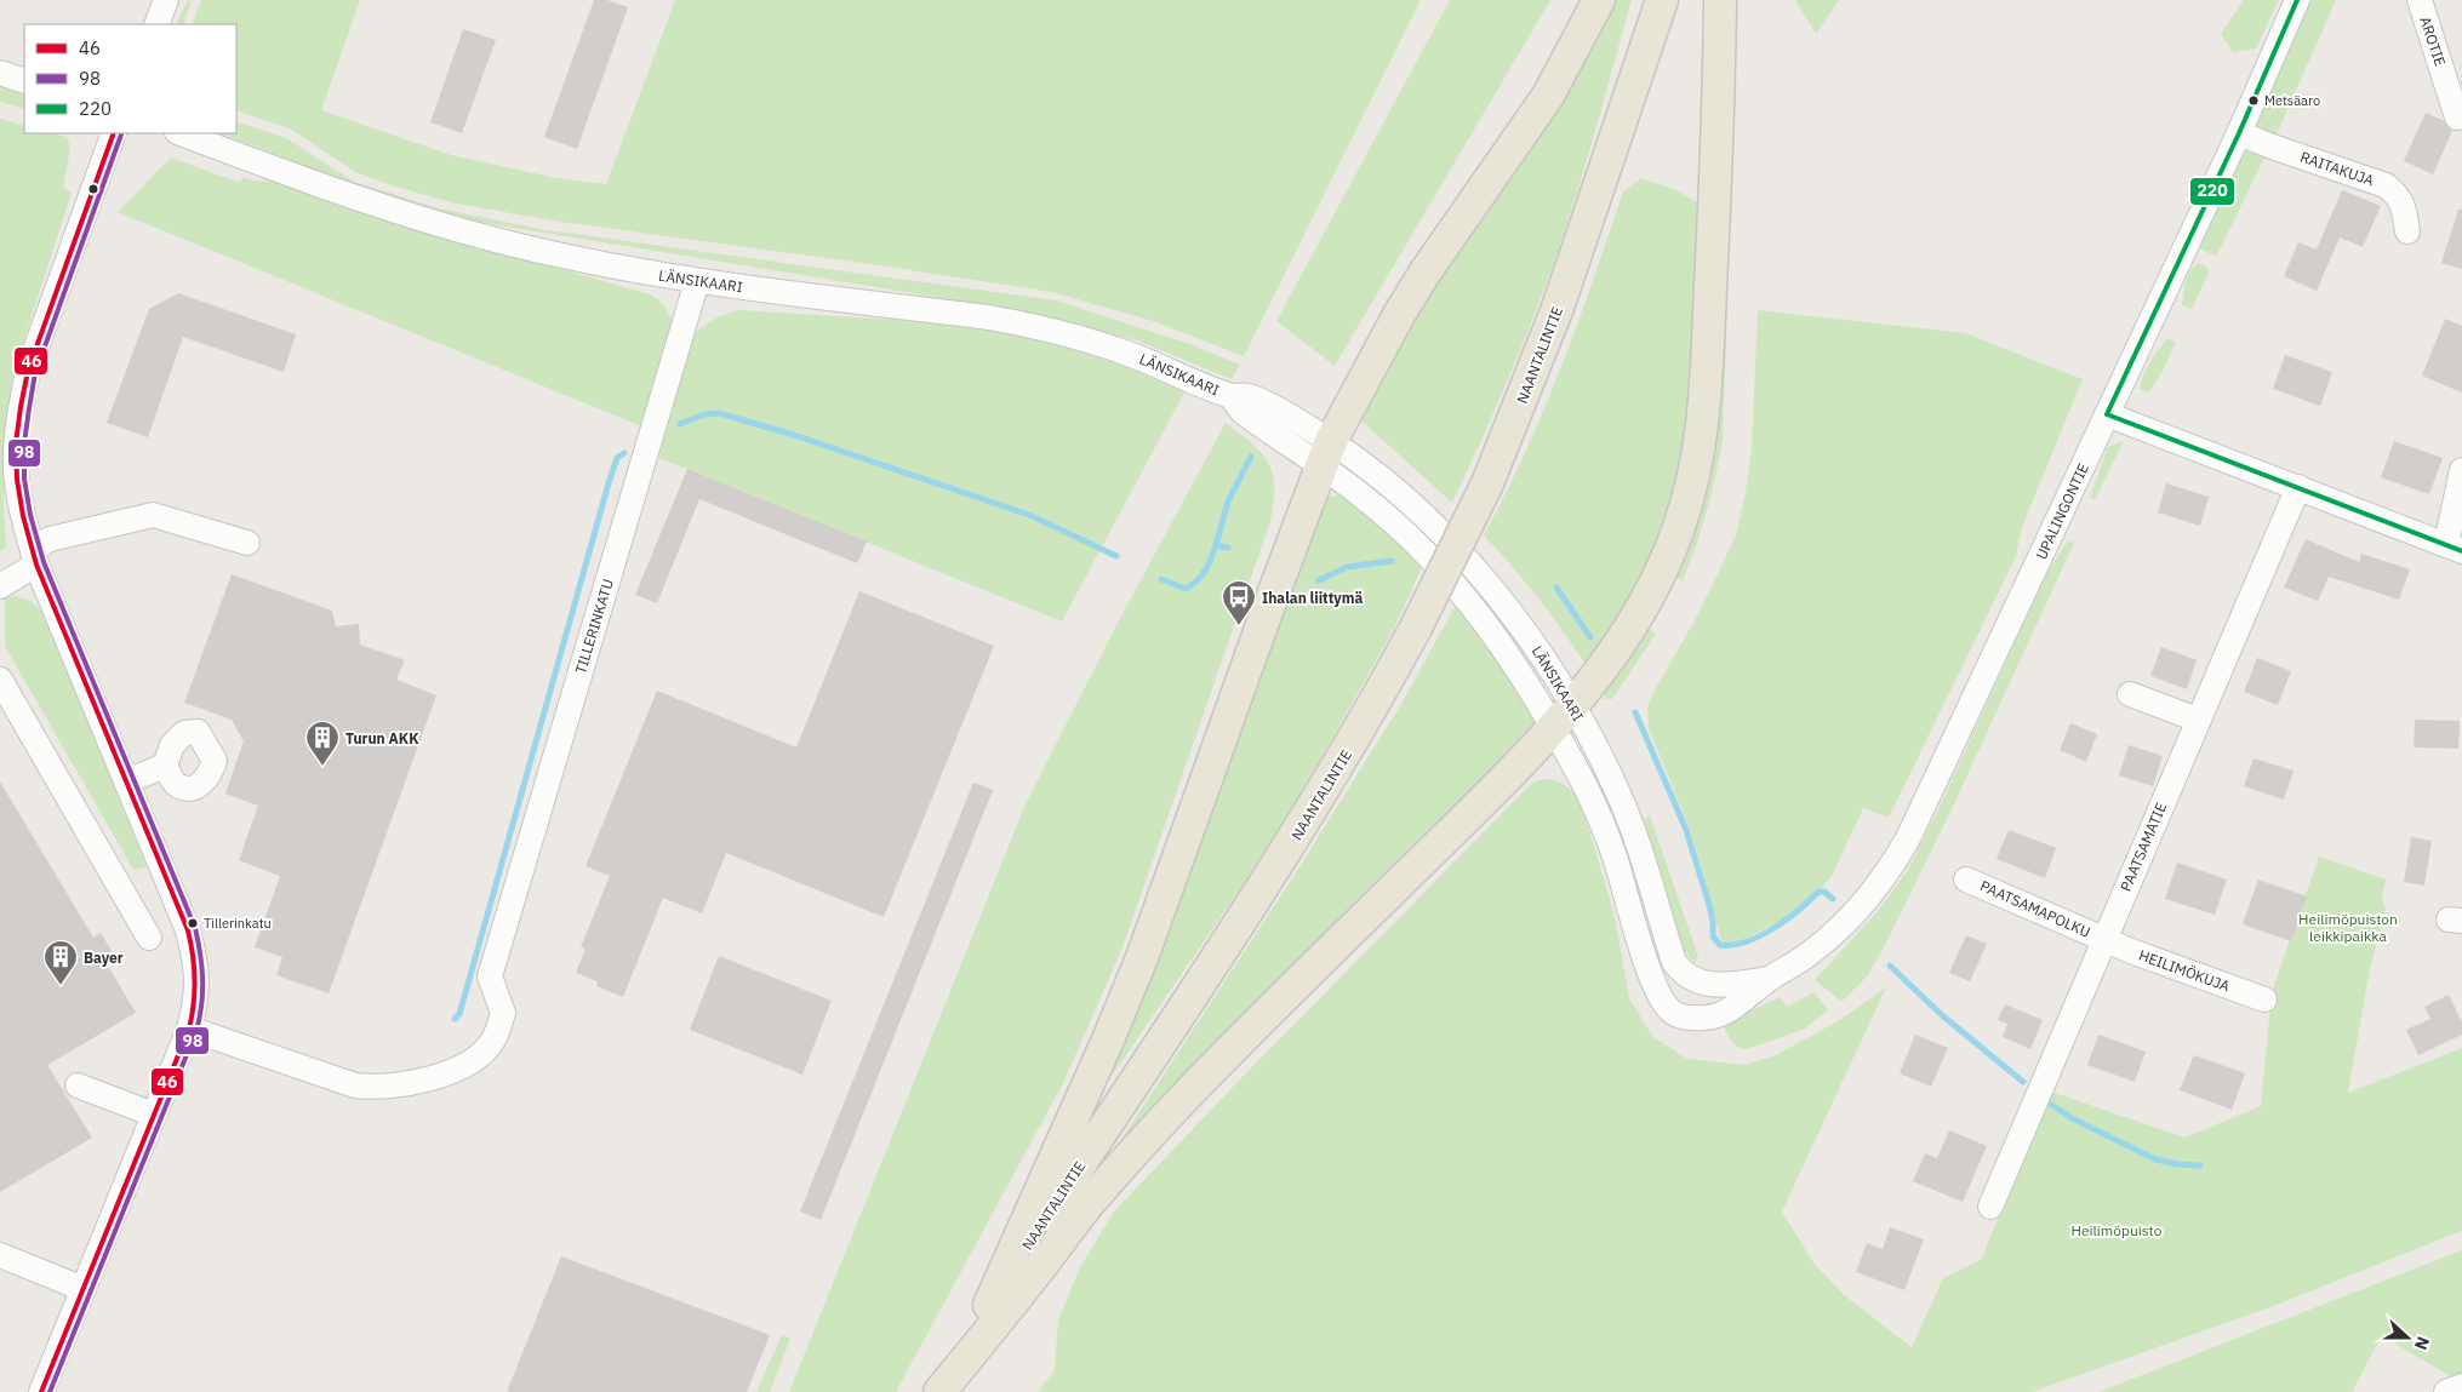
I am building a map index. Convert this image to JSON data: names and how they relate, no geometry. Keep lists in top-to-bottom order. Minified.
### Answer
{"streets":{"main road":["NAANTALINTIE"],"street":["AROTIE","RAITAKUJA","LÄNSIKAARI","UPALINGONTIE","TILLERINKATU","PAATSAMATIE","PAATSAMAPOLKU","HEILIMÖKUJA"]},"crossings":[["RAITAKUJA","UPALINGONTIE"],["LÄNSIKAARI","UPALINGONTIE"],["LÄNSIKAARI","TILLERINKATU"],["PAATSAMATIE","PAATSAMAPOLKU"],["PAATSAMATIE","HEILIMÖKUJA"],["PAATSAMAPOLKU","HEILIMÖKUJA"]],"parks":["Heilimöpuiston leikkipaikka","Heilimöpuisto"],"places":{"other":["Metsäaro","Tillerinkatu"],"bus stop":["Ihalan liittymä"],"building":["Turun AKK","Bayer"]},"lines":["transit line 220","transit line 46","transit line 98"],"legend":["46","98","220"],"north":"right"}
